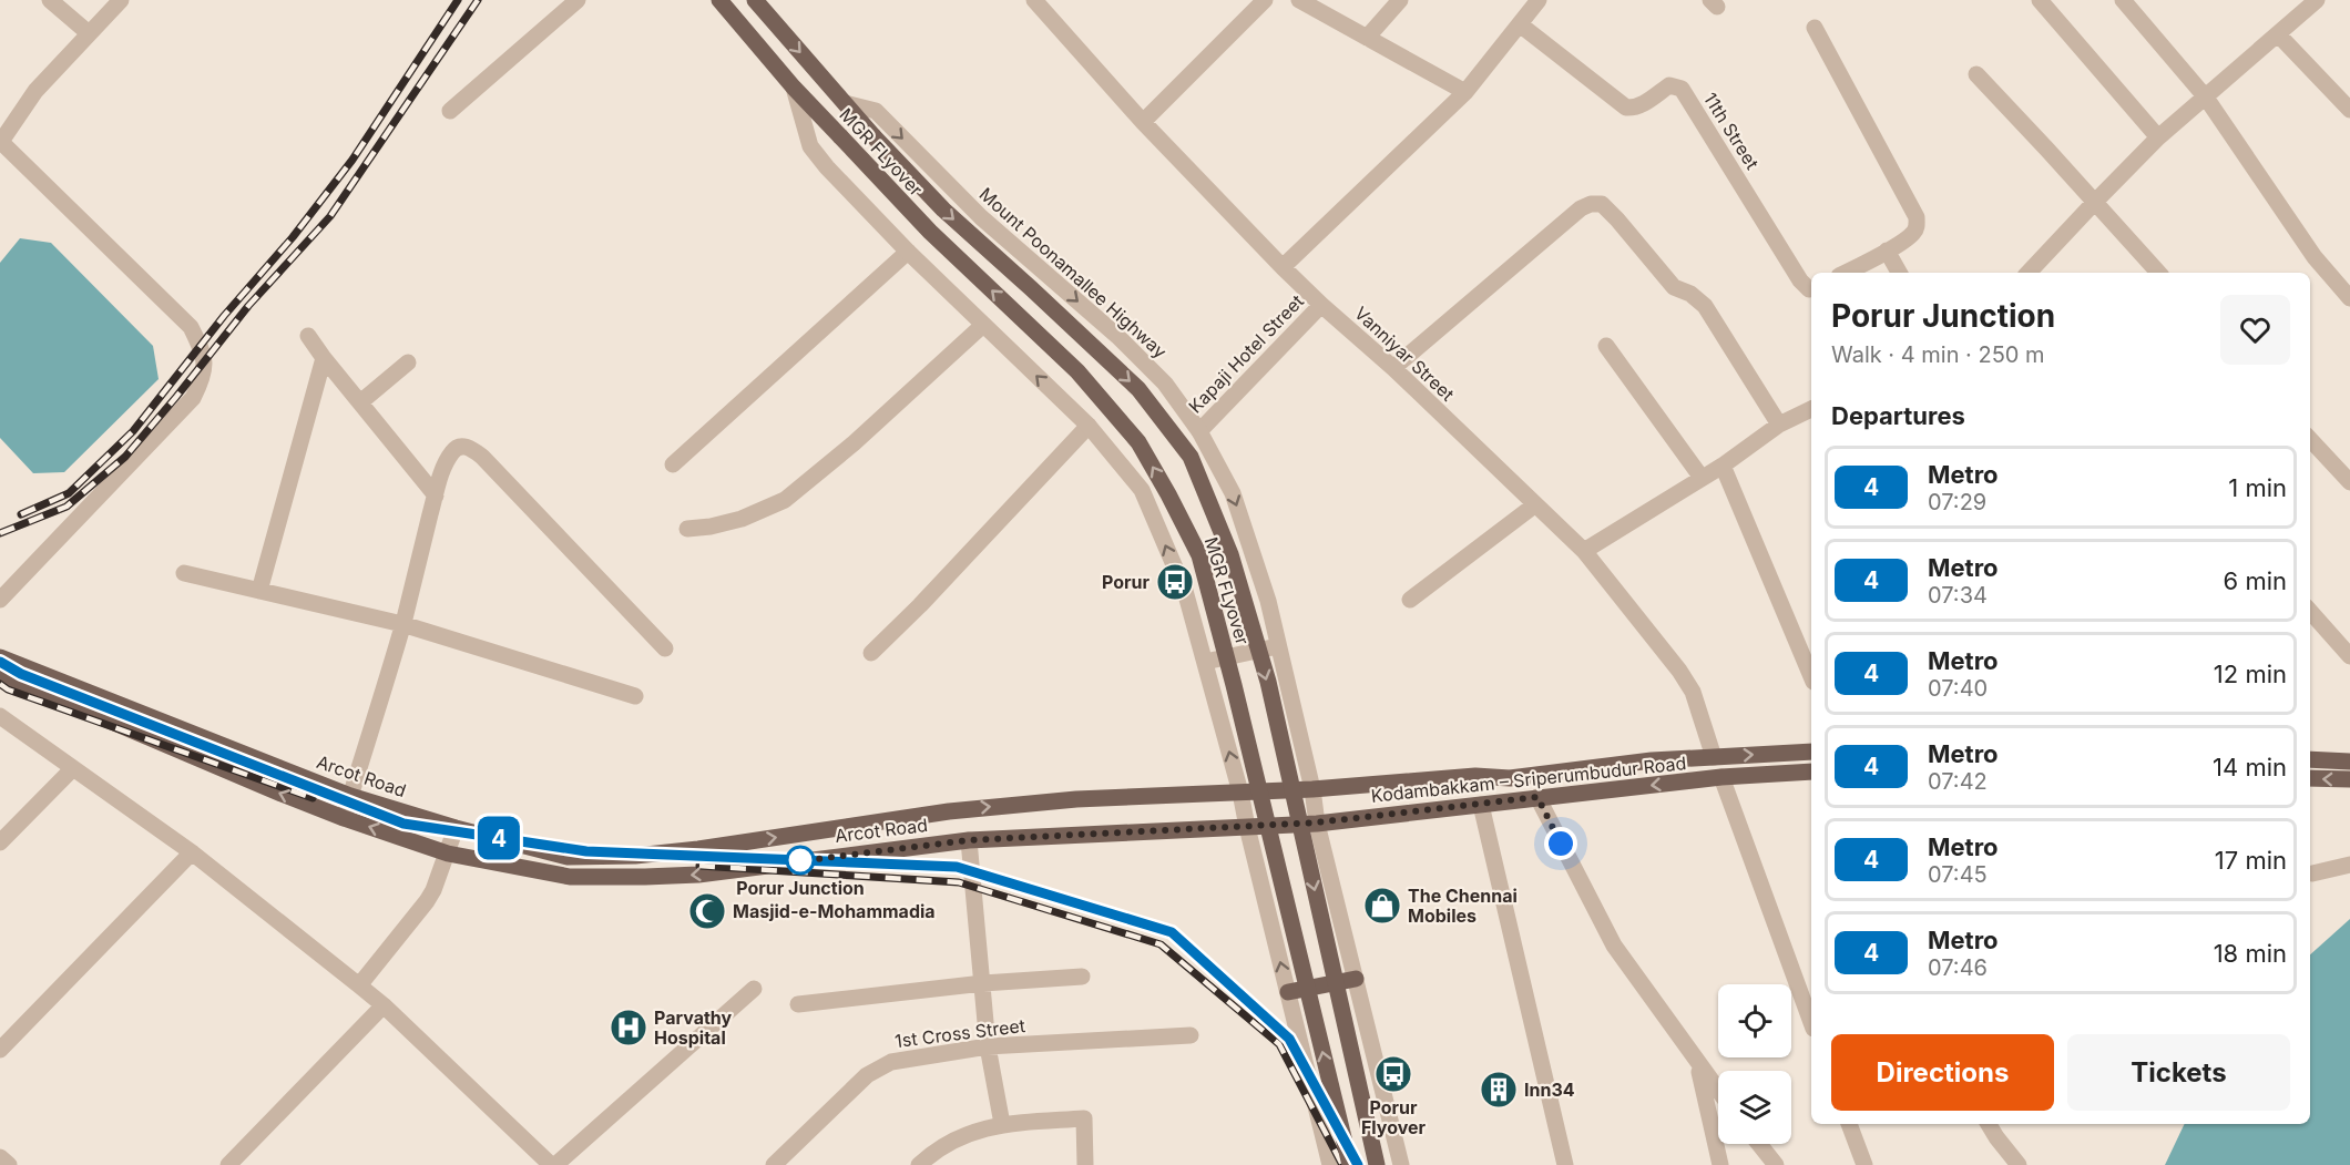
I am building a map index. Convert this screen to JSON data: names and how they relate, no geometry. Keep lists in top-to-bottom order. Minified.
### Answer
{"streets":{"main road":["MGR FLyover","Arcot Road","Kodambakkam – Sriperumbudur Road"],"street":["11th Street","Mount Poonamallee Highway","Kapaji Hotel Street","Vanniyar Street","1st Cross Street"]},"crossings":[["MGR FLyover","Mount Poonamallee Highway"],["Mount Poonamallee Highway","Kapaji Hotel Street"],["Mount Poonamallee Highway","Kodambakkam – Sriperumbudur Road"],["Kapaji Hotel Street","Vanniyar Street"],["Vanniyar Street","Kodambakkam – Sriperumbudur Road"],["Arcot Road","Kodambakkam – Sriperumbudur Road"]],"places":{"bus stop":["Porur","Porur Flyover"],"other":["Porur Junction"],"shop":["The Chennai Mobiles"],"mosque":["Masjid-e-Mohammadia"],"hospital":["Parvathy Hospital"],"building":["Inn34"]},"lines":["metro line 4"],"page":{"on_map":"4","heading":[["Porur Junction","Walk · 4 min · 250 m"],"Departures"],"list":[{"mark":"4","name":"Metro","note":"07:29","value":"1 min"},{"mark":"4","name":"Metro","note":"07:34","value":"6 min"},{"mark":"4","name":"Metro","note":"07:40","value":"12 min"},{"mark":"4","name":"Metro","note":"07:42","value":"14 min"},{"mark":"4","name":"Metro","note":"07:45","value":"17 min"},{"mark":"4","name":"Metro","note":"07:46","value":"18 min"}],"buttons":["Directions","Tickets"]}}
